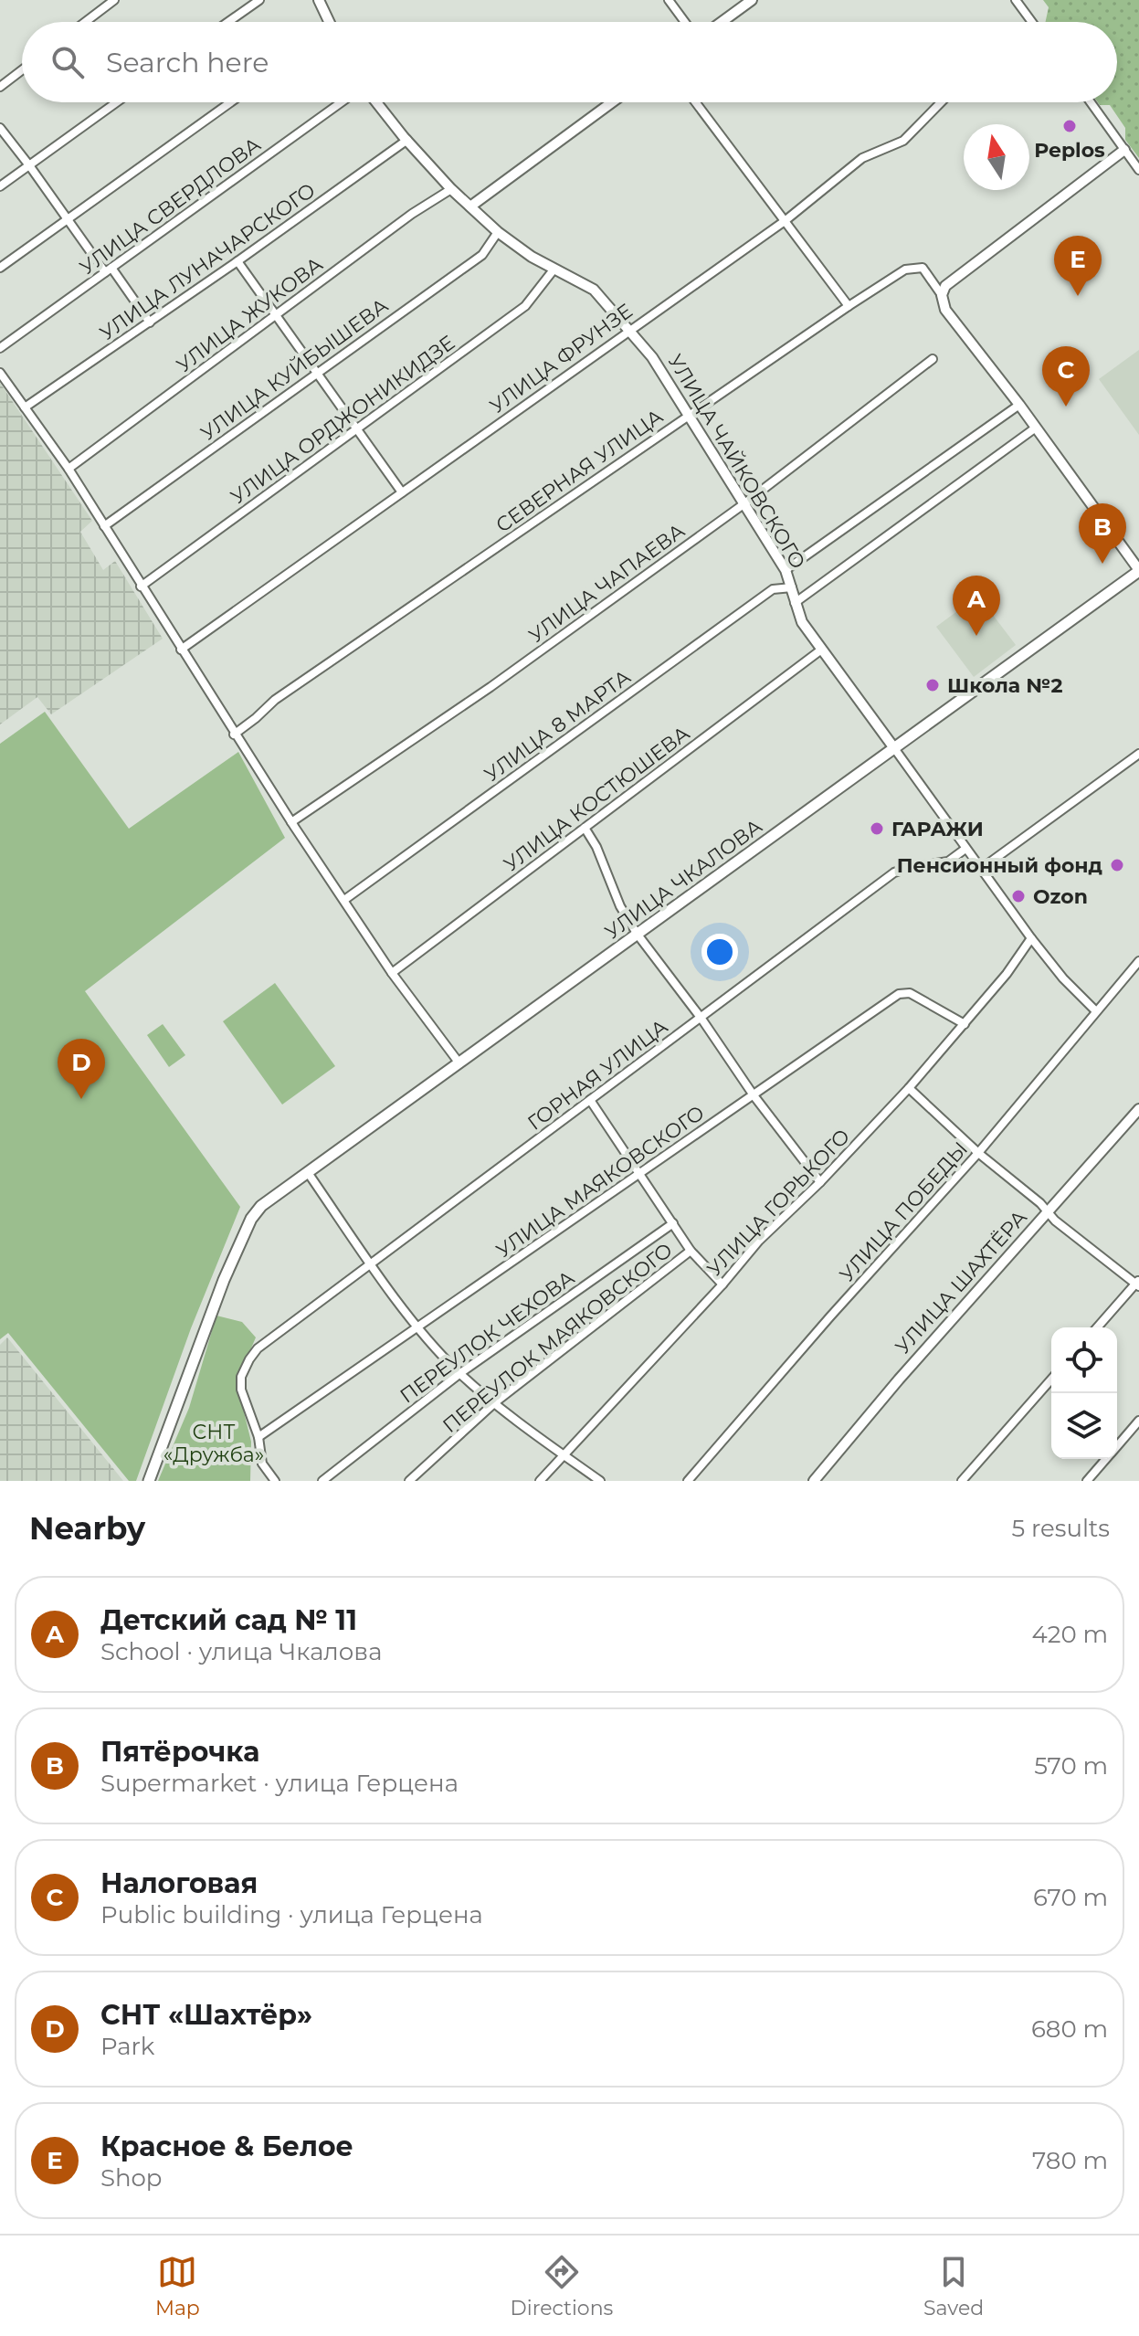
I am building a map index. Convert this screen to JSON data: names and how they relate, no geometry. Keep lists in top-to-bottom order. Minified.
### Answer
{"streets":{"main road":["УЛИЦА ЧКАЛОВА"],"street":["УЛИЦА СВЕРДЛОВА","УЛИЦА ЛУНАЧАРСКОГО","УЛИЦА ЖУКОВА","УЛИЦА ФРУНЗЕ","УЛИЦА КУЙБЫШЕВА","УЛИЦА ОРДЖОНИКИДЗЕ","УЛИЦА ЧАЙКОВСКОГО","СЕВЕРНАЯ УЛИЦА","УЛИЦА ЧАПАЕВА","УЛИЦА 8 МАРТА","УЛИЦА КОСТЮШЕВА","ГОРНАЯ УЛИЦА","УЛИЦА МАЯКОВСКОГО","УЛИЦА ГОРЬКОГО","УЛИЦА ПОБЕДЫ","УЛИЦА ШАХТЁРА","ПЕРЕУЛОК ЧЕХОВА","ПЕРЕУЛОК МАЯКОВСКОГО"]},"crossings":[["УЛИЦА ЛУНАЧАРСКОГО","УЛИЦА ЧАЙКОВСКОГО"],["УЛИЦА ЖУКОВА","УЛИЦА ЧАЙКОВСКОГО"],["УЛИЦА ФРУНЗЕ","УЛИЦА ЧАЙКОВСКОГО"],["УЛИЦА КУЙБЫШЕВА","УЛИЦА ЧАЙКОВСКОГО"],["УЛИЦА ОРДЖОНИКИДЗЕ","УЛИЦА ЧАЙКОВСКОГО"],["УЛИЦА ЧАЙКОВСКОГО","СЕВЕРНАЯ УЛИЦА"],["УЛИЦА ЧАЙКОВСКОГО","УЛИЦА ЧАПАЕВА"],["УЛИЦА ЧАЙКОВСКОГО","УЛИЦА 8 МАРТА"],["УЛИЦА ЧАЙКОВСКОГО","УЛИЦА КОСТЮШЕВА"],["УЛИЦА ЧАЙКОВСКОГО","УЛИЦА ЧКАЛОВА"],["УЛИЦА ЧАЙКОВСКОГО","ГОРНАЯ УЛИЦА"],["УЛИЦА ЧАЙКОВСКОГО","УЛИЦА ГОРЬКОГО"],["УЛИЦА ЧАЙКОВСКОГО","УЛИЦА ПОБЕДЫ"],["ГОРНАЯ УЛИЦА","УЛИЦА МАЯКОВСКОГО"],["УЛИЦА МАЯКОВСКОГО","УЛИЦА ГОРЬКОГО"],["УЛИЦА ГОРЬКОГО","ПЕРЕУЛОК МАЯКОВСКОГО"]],"parks":["СНТ «Дружба»"],"places":["Peplos","Школа №2","ГАРАЖИ","Пенсионный фонд","Ozon"],"north":"top","page":{"search":"Search here","pins":["E","C","B","A","D"],"heading":["Nearby","5 results"],"list":[{"mark":"A","name":"Детский сад № 11","note":"School · улица Чкалова","value":"420 m"},{"mark":"B","name":"Пятёрочка","note":"Supermarket · улица Герцена","value":"570 m"},{"mark":"C","name":"Налоговая","note":"Public building · улица Герцена","value":"670 m"},{"mark":"D","name":"СНТ «Шахтёр»","note":"Park","value":"680 m"},{"mark":"E","name":"Красное & Белое","note":"Shop","value":"780 m"}],"nav":["Map","Directions","Saved"]}}
